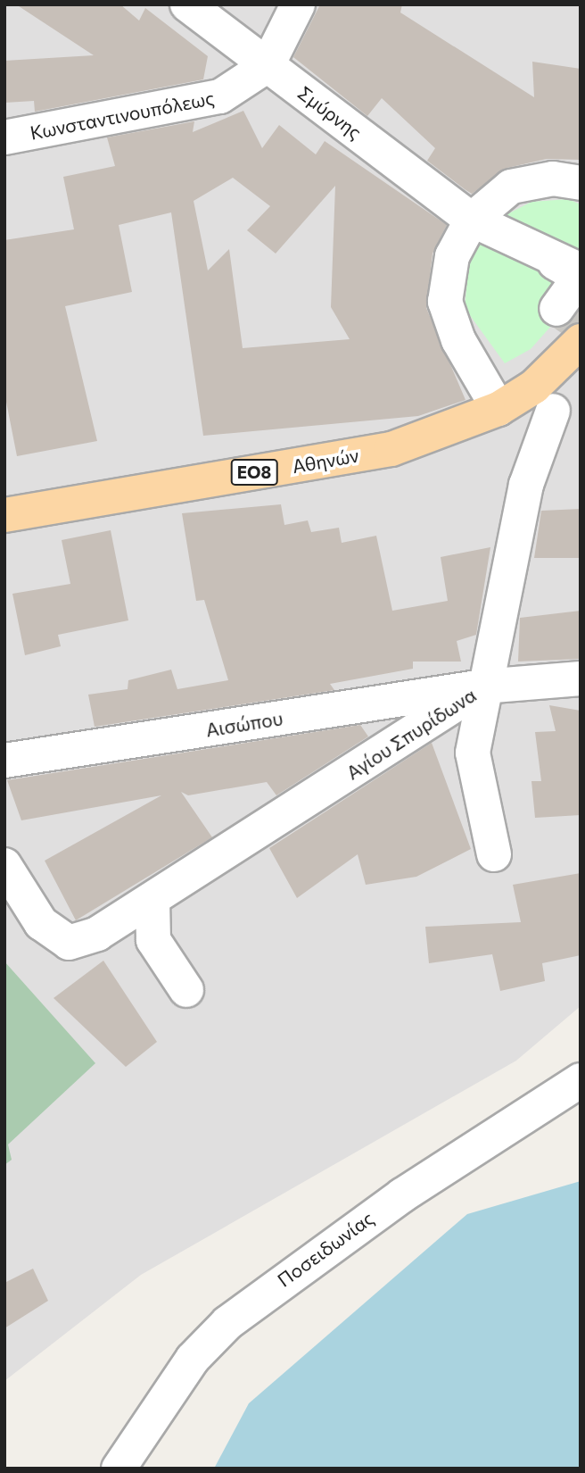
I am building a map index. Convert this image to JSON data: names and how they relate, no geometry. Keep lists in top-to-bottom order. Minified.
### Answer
{"streets":{"main road":["Αθηνών","ΕΟ8"],"street":["Σμύρνης","Κωνσταντινουπόλεως","Αισώπου","Αγίου Σπυρίδωνα","Ποσειδωνίας"]},"crossings":[["Σμύρνης","Κωνσταντινουπόλεως"],["Αθηνών","Αγίου Σπυρίδωνα"],["Αισώπου","Αγίου Σπυρίδωνα"]]}
